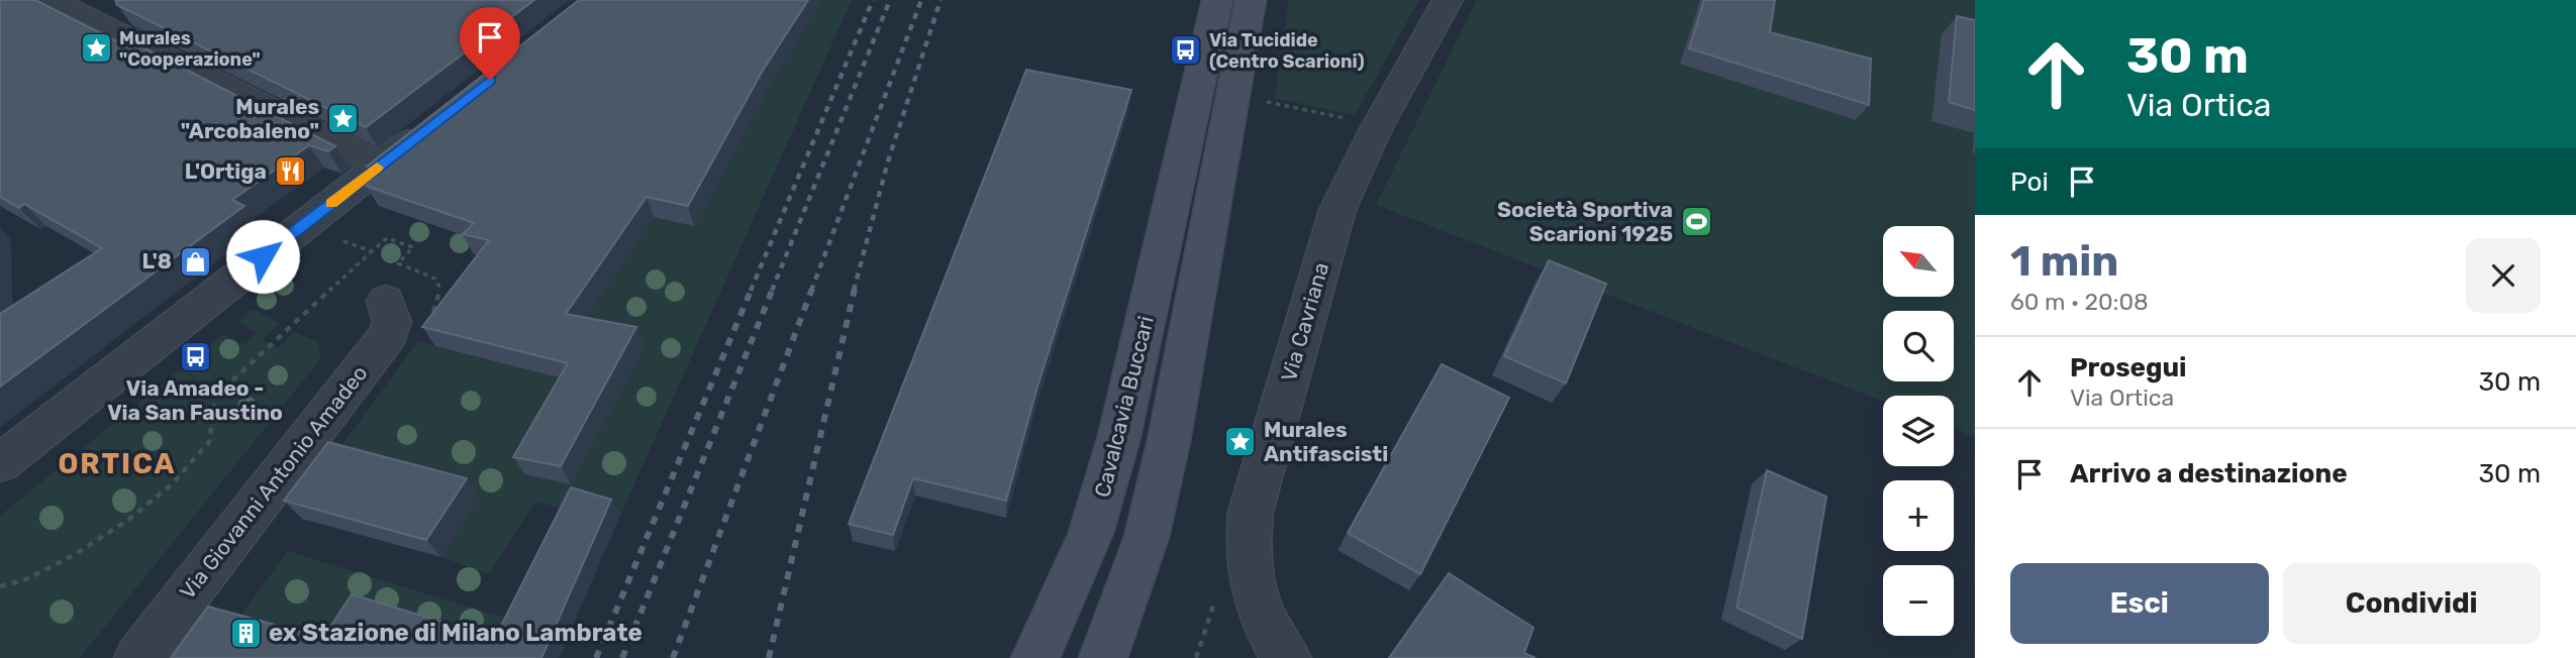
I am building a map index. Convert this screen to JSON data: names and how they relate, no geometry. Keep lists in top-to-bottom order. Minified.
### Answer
{"streets":{"street":["Via Cavriana","Cavalcavia Buccari","Via Giovanni Antonio Amadeo"]},"districts":["ORTICA"],"places":{"place":["Murales \"Cooperazione\"","Murales \"Arcobaleno\"","Murales Antifascisti"],"bus stop":["Via Tucidide (Centro Scarioni)","Via Amadeo - Via San Faustino"],"restaurant":["L'Ortiga"],"sports":["Società Sportiva Scarioni 1925"],"shop":["L'8"],"building":["ex Stazione di Milano Lambrate"]},"north":"top left","page":{"turn":["30 m","Via Ortica"],"then":"Poi","heading":["1 min","60 m · 20:08"],"map_buttons":["+","−"],"list":[{"name":"Prosegui","note":"Via Ortica","value":"30 m"},{"name":"Arrivo a destinazione","value":"30 m"}],"buttons":["Esci","Condividi"]}}
